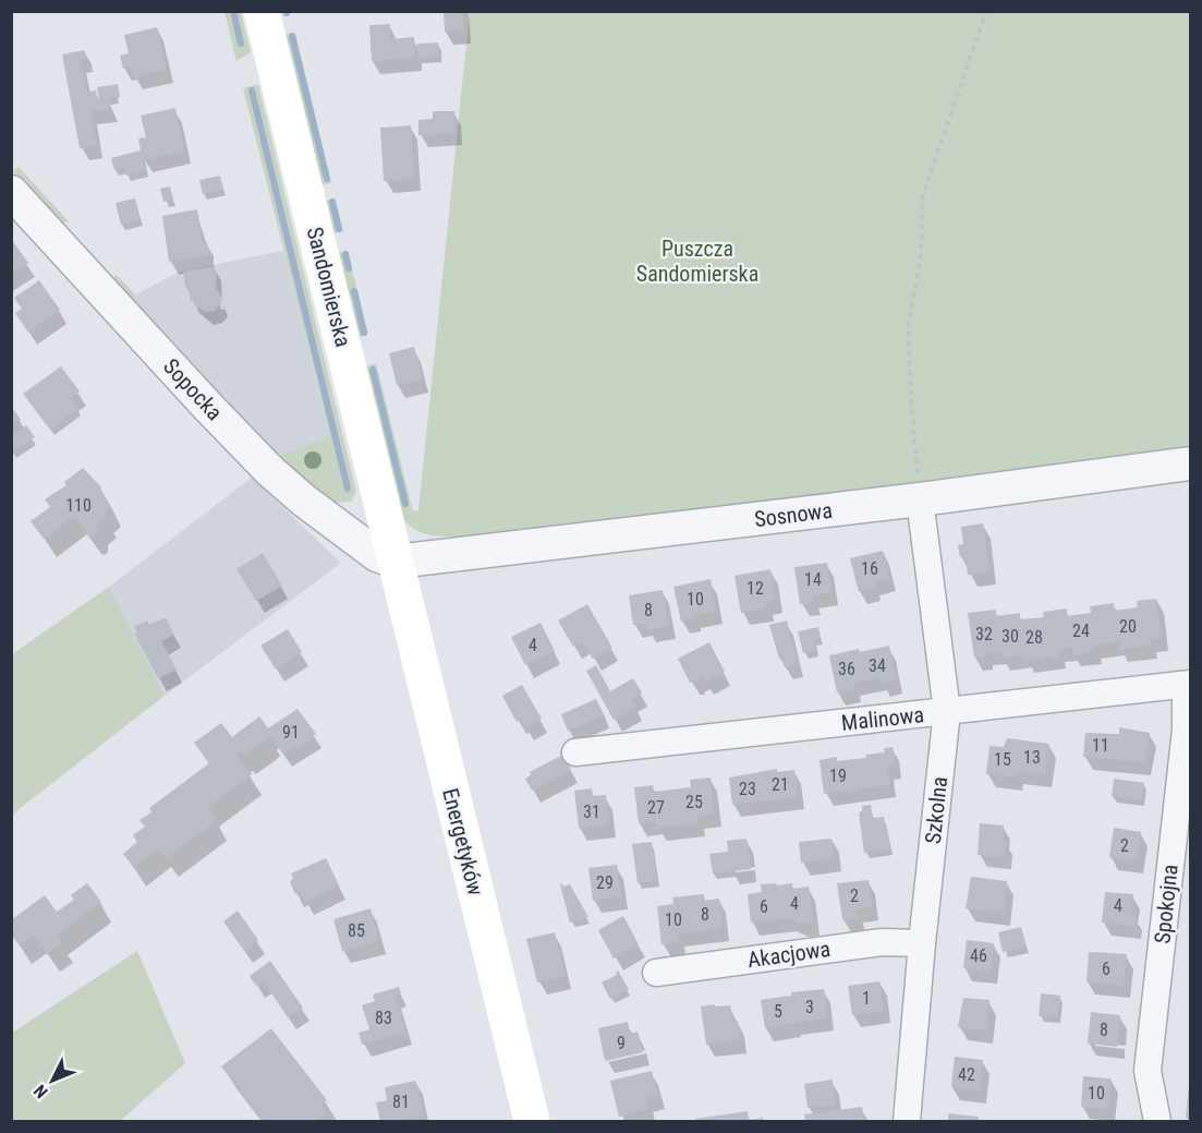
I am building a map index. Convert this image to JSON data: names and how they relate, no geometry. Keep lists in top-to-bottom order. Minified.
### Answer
{"streets":{"main road":["Sandomierska","Energetyków"],"street":["Sopocka","Sosnowa","Malinowa","Szkolna","Spokojna","Akacjowa"]},"crossings":[["Sandomierska","Sopocka"],["Sandomierska","Sosnowa"],["Sandomierska","Energetyków"],["Sopocka","Sosnowa"],["Sopocka","Energetyków"],["Sosnowa","Szkolna"],["Sosnowa","Energetyków"],["Malinowa","Szkolna"],["Malinowa","Spokojna"],["Szkolna","Akacjowa"]],"parks":["Puszcza Sandomierska"],"house_numbers":["110","16","14","12","10","8","20","24","32","30","28","4","34","36","91","11","13","15","19","21","23","25","27","31","2","29","2","4","4","6","8","10","85","46","6","1","3","5","83","8","9","42","10","81"],"north":"bottom left"}
